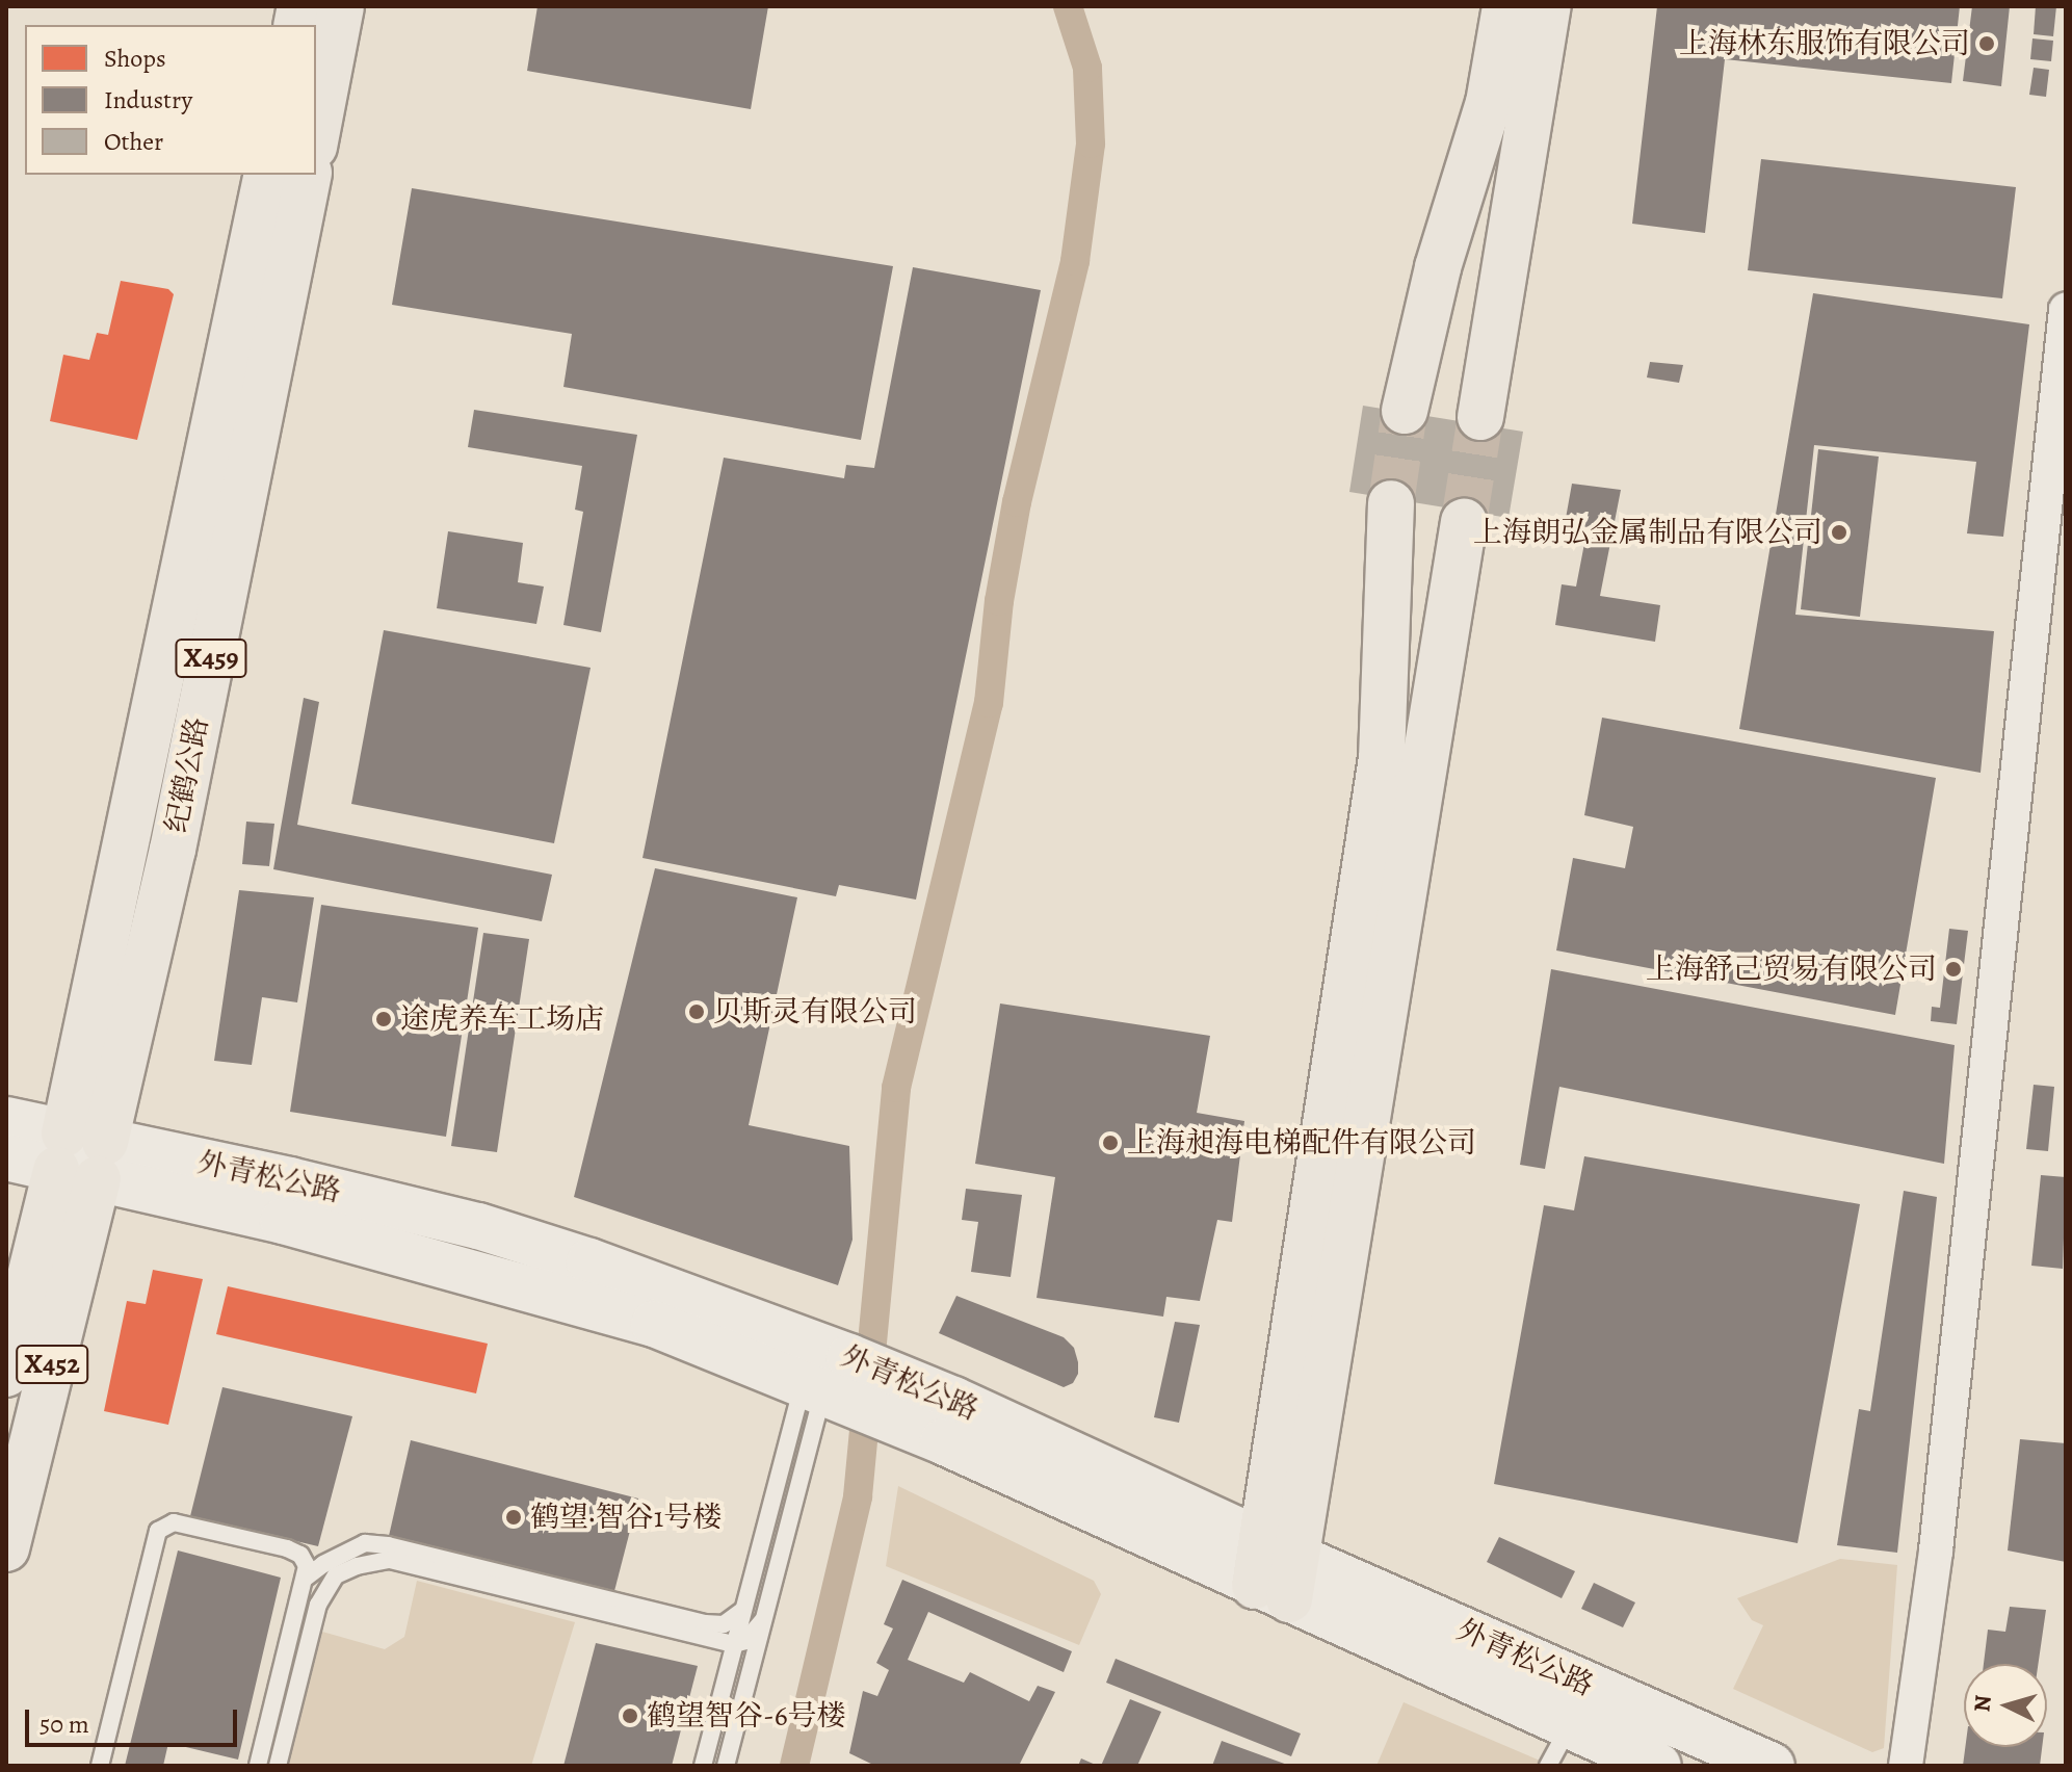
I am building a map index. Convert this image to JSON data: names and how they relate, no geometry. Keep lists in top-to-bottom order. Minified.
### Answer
{"streets":{"main road":["X459","纪鹤公路","外青松公路","X452"]},"crossings":[["纪鹤公路","外青松公路"],["纪鹤公路","X452"],["外青松公路","X452"]],"places":["上海林东服饰有限公司","上海朗弘金属制品有限公司","上海舒己贸易有限公司","贝斯灵有限公司","途虎养车工场店","上海昶海电梯配件有限公司","鹤望·智谷1号楼","鹤望智谷-6号楼"],"legend":["Shops","Industry","Other"],"scale_bar":"50 m","north":"left"}
